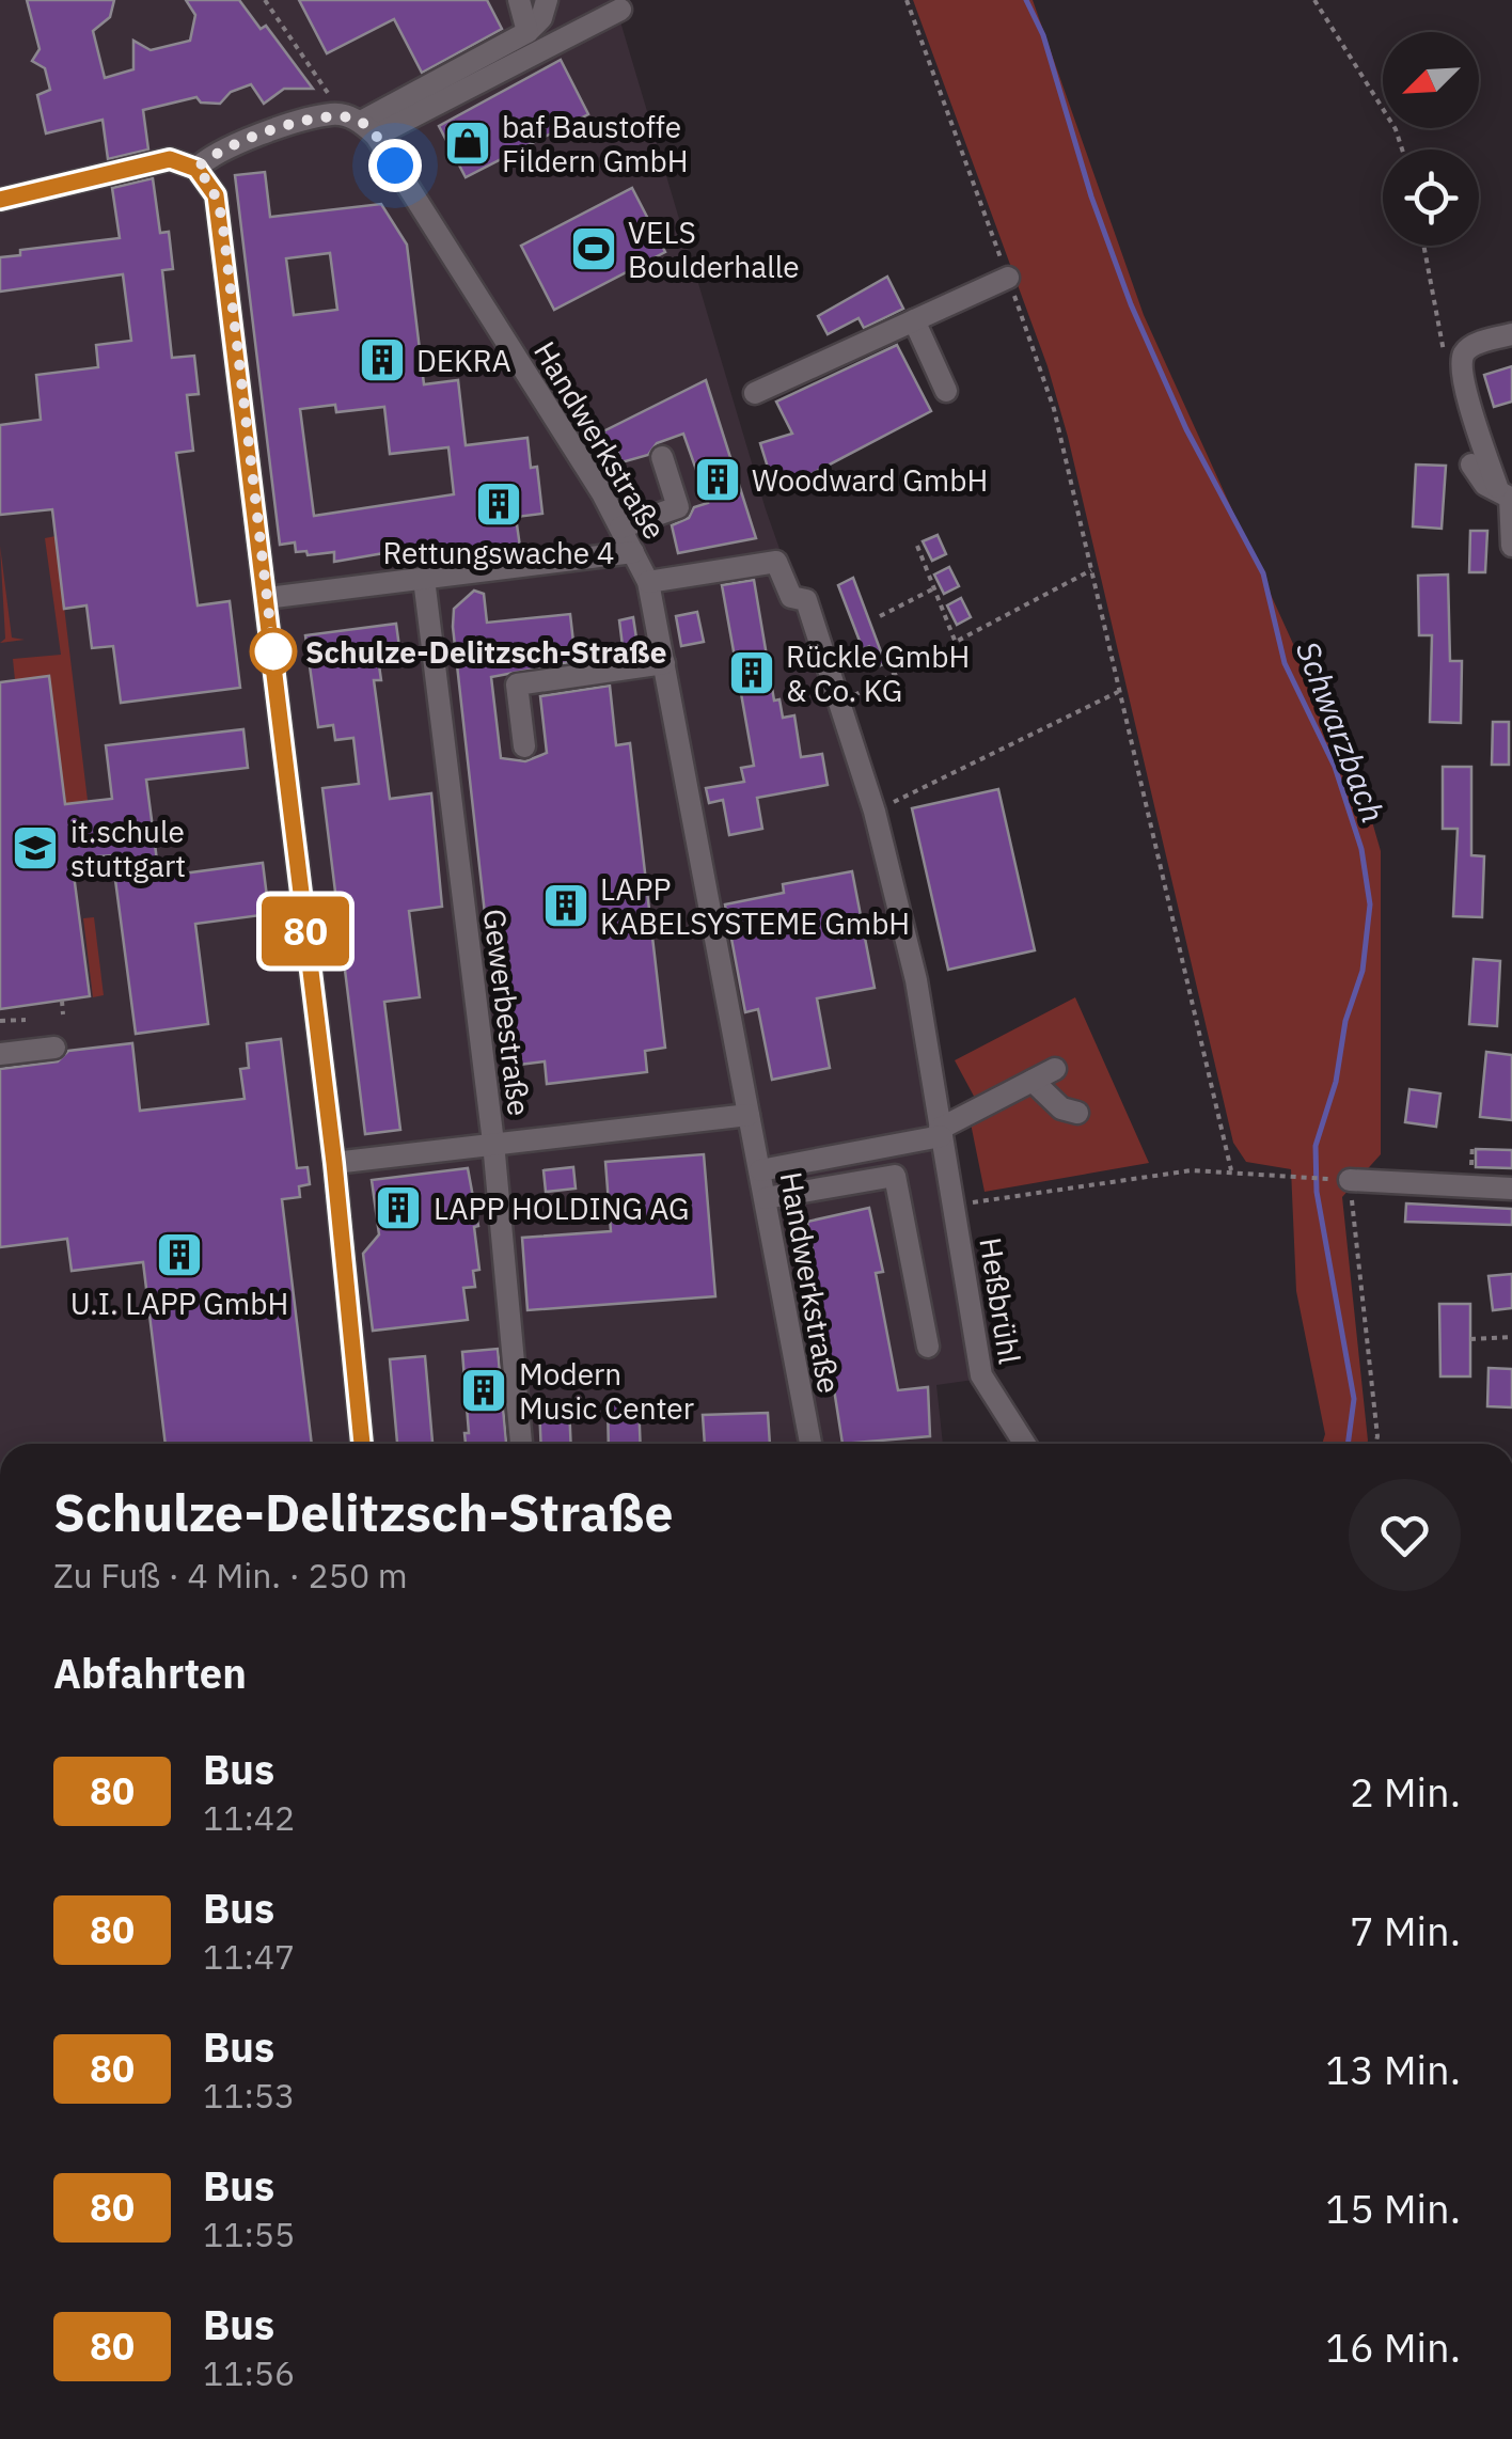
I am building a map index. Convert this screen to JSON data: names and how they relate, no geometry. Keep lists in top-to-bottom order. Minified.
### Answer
{"streets":{"street":["Handwerkstraße","Gewerbestraße","Heßbrühl"]},"crossings":[["Handwerkstraße","Heßbrühl"]],"water":["Schwarzbach"],"places":{"shop":["baf Baustoffe Fildern GmbH"],"sports":["VELS Boulderhalle"],"building":["DEKRA","Woodward GmbH","Rettungswache 4","Rückle GmbH & Co. KG","LAPP KABELSYSTEME GmbH","LAPP HOLDING AG","U.I. LAPP GmbH","Modern Music Center"],"other":["Schulze-Delitzsch-Straße"],"school or university":["it.schule stuttgart"]},"lines":["bus line 80"],"north":"bottom left","page":{"on_map":"80","heading":[["Schulze-Delitzsch-Straße","Zu Fuß · 4 Min. · 250 m"],"Abfahrten"],"list":[{"mark":"80","name":"Bus","note":"11:42","value":"2 Min."},{"mark":"80","name":"Bus","note":"11:47","value":"7 Min."},{"mark":"80","name":"Bus","note":"11:53","value":"13 Min."},{"mark":"80","name":"Bus","note":"11:55","value":"15 Min."},{"mark":"80","name":"Bus","note":"11:56","value":"16 Min."}]}}
